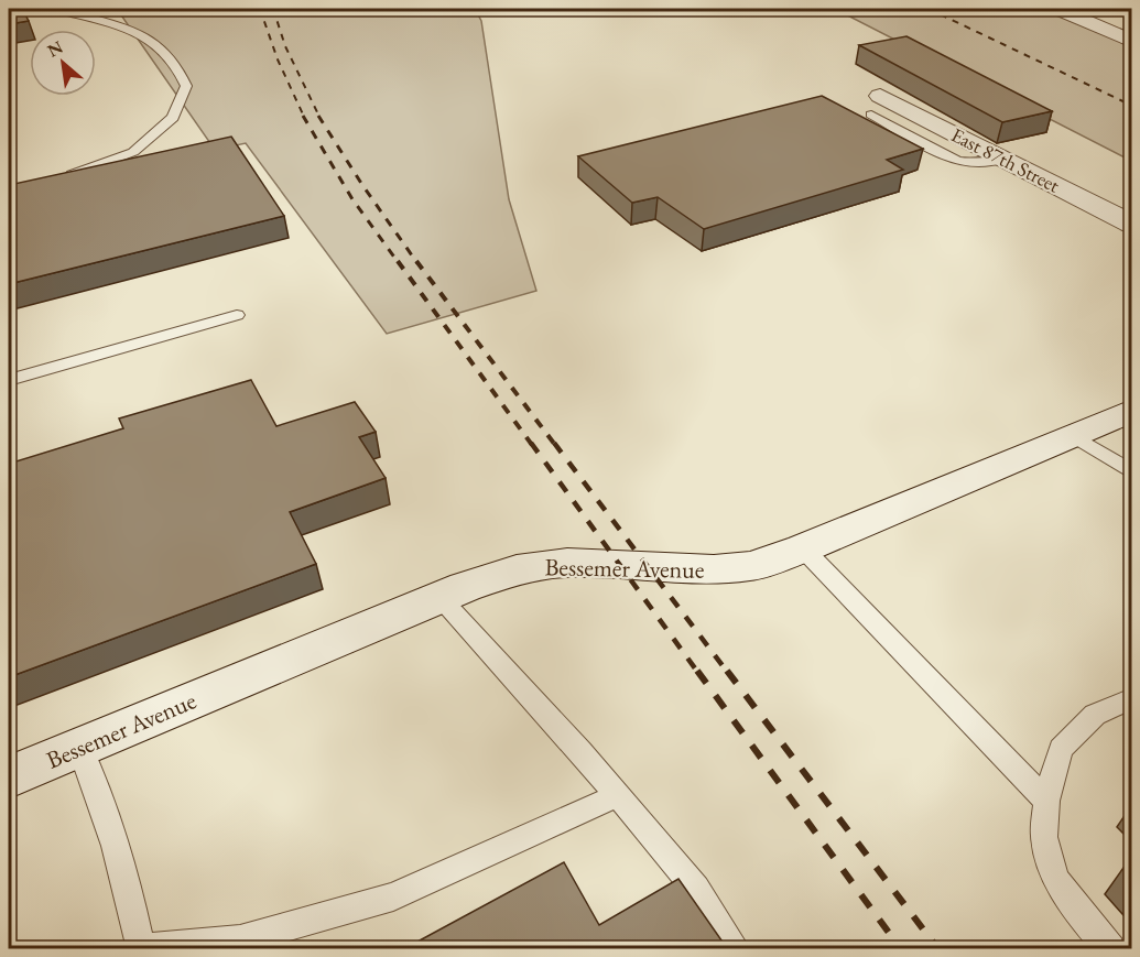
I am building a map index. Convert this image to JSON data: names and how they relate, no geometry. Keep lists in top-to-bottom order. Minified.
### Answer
{"streets":{"street":["East 87th Street","Bessemer Avenue"]},"north":"top left"}
